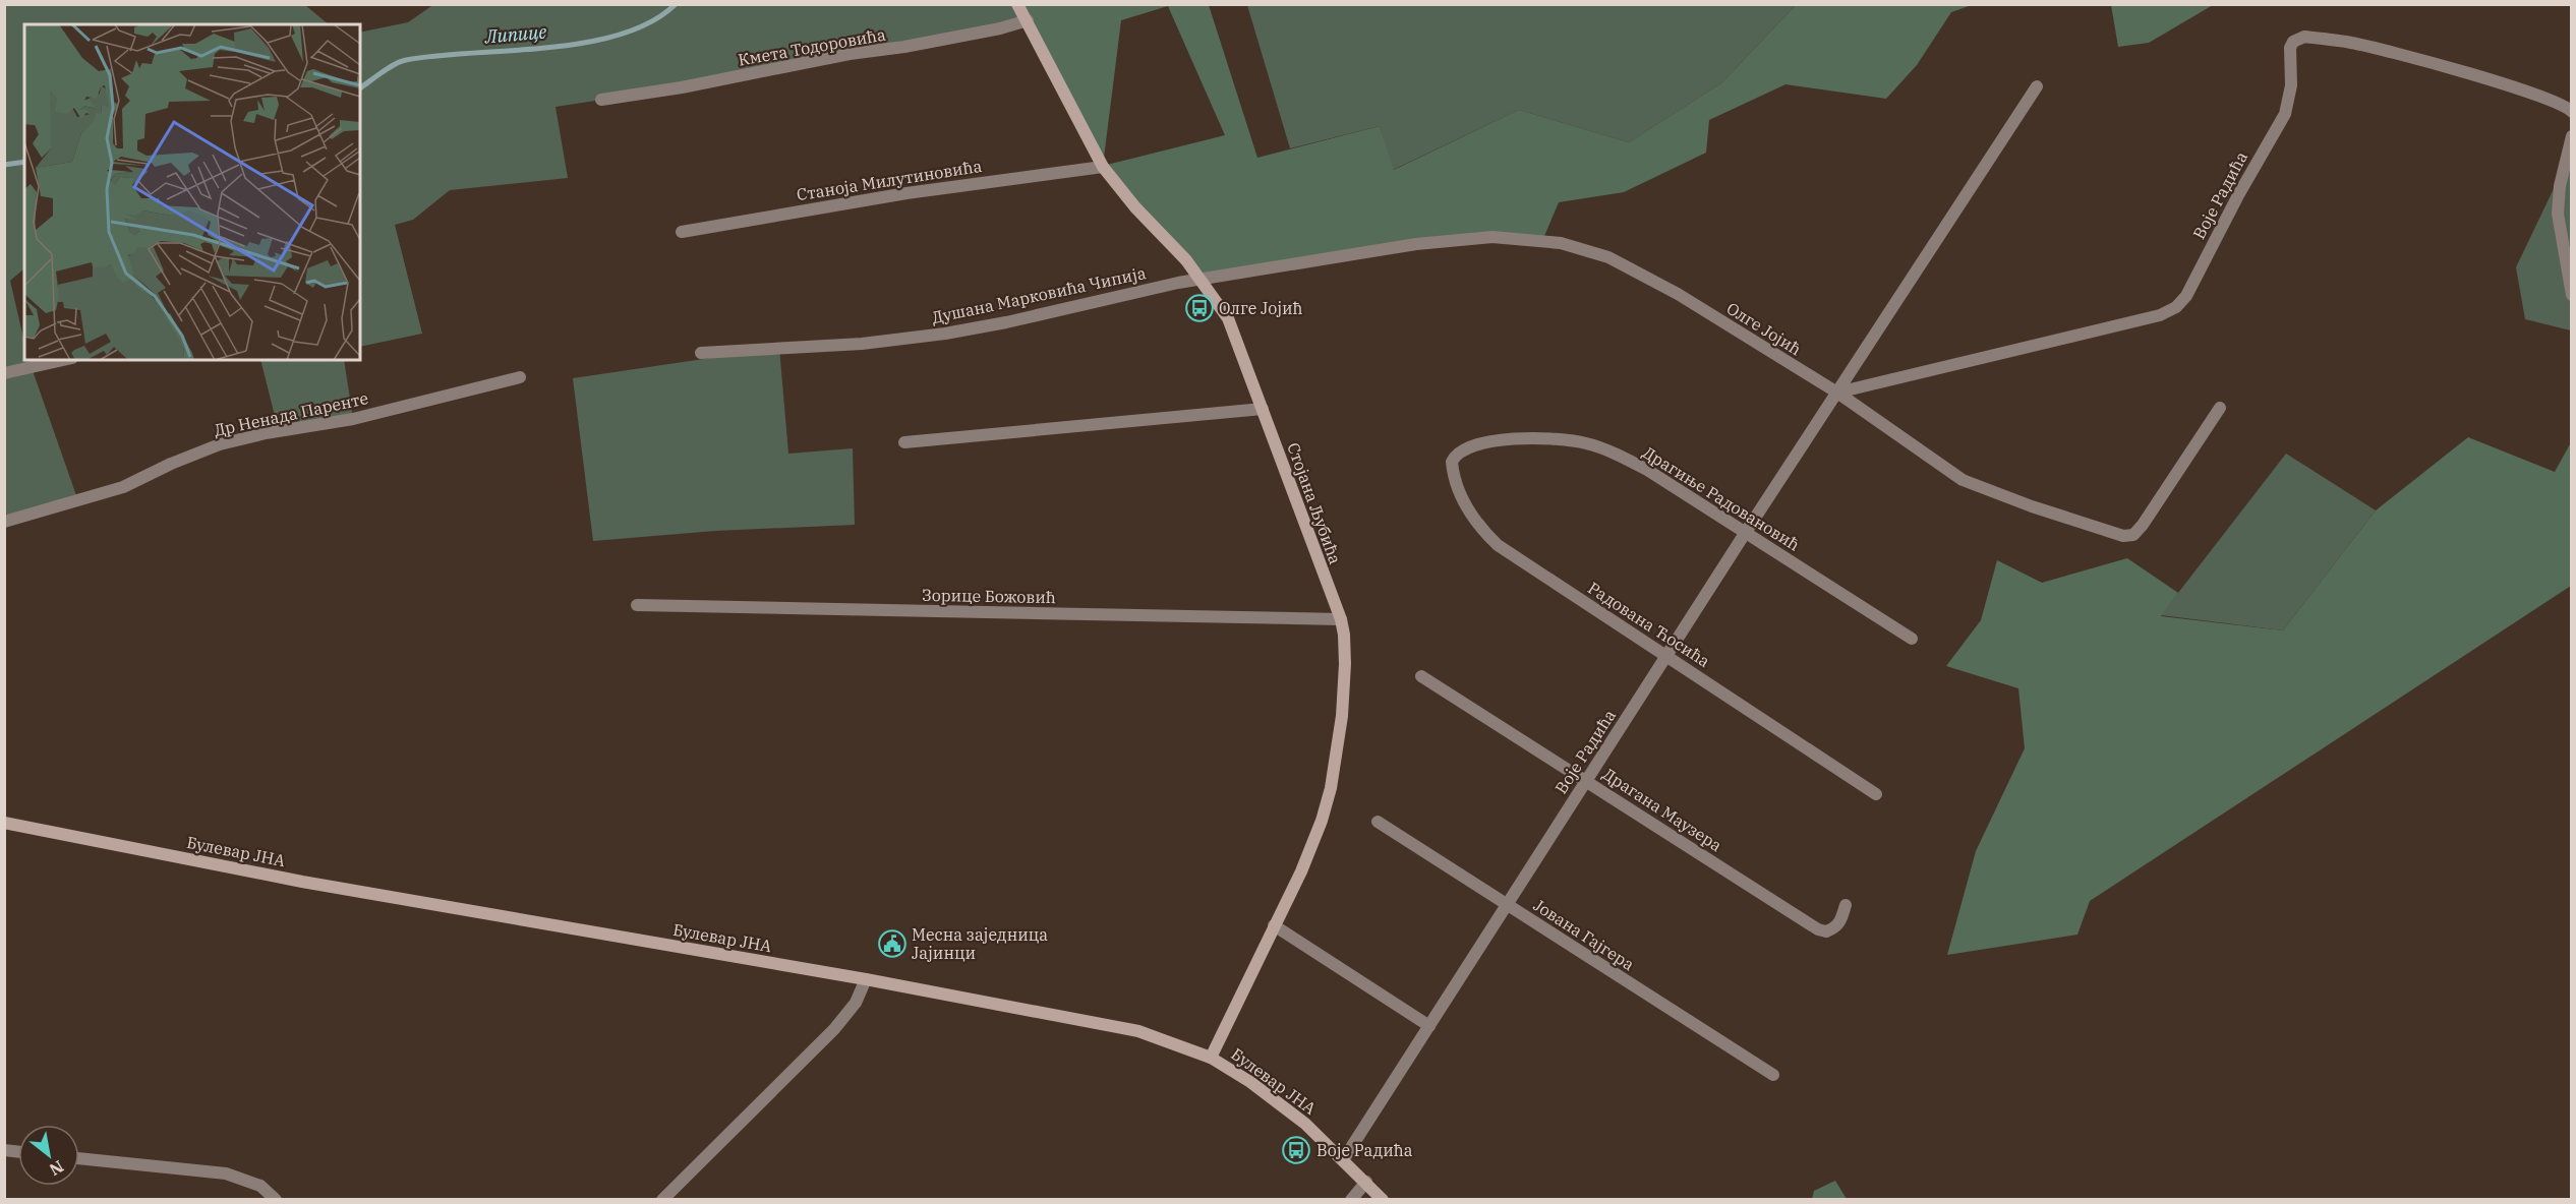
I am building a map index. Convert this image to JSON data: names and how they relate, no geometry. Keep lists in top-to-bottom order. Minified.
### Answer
{"streets":{"main road":["Стојана Љубића","Булевар ЈНА"],"street":["Кмета Тодоровића","Станоја Милутиновића","Воје Радића","Душана Марковића Чипија","Олге Јојић","Др Ненада Паренте","Драгиње Радовановић","Зорице Божовић","Радована Ћосића","Драгана Маузера","Јована Гајгера"]},"crossings":[["Кмета Тодоровића","Стојана Љубића"],["Станоја Милутиновића","Стојана Љубића"],["Воје Радића","Олге Јојић"],["Воје Радића","Драгиње Радовановић"],["Воје Радића","Радована Ћосића"],["Воје Радића","Драгана Маузера"],["Воје Радића","Булевар ЈНА"],["Воје Радића","Јована Гајгера"],["Душана Марковића Чипија","Олге Јојић"],["Душана Марковића Чипија","Стојана Љубића"],["Олге Јојић","Стојана Љубића"],["Драгиње Радовановић","Радована Ћосића"],["Стојана Љубића","Зорице Божовић"],["Стојана Љубића","Булевар ЈНА"]],"water":["Липице"],"places":{"bus stop":["Олге Јојић","Воје Радића"],"public building":["Месна заједница Јајинци"]},"north":"bottom right"}
